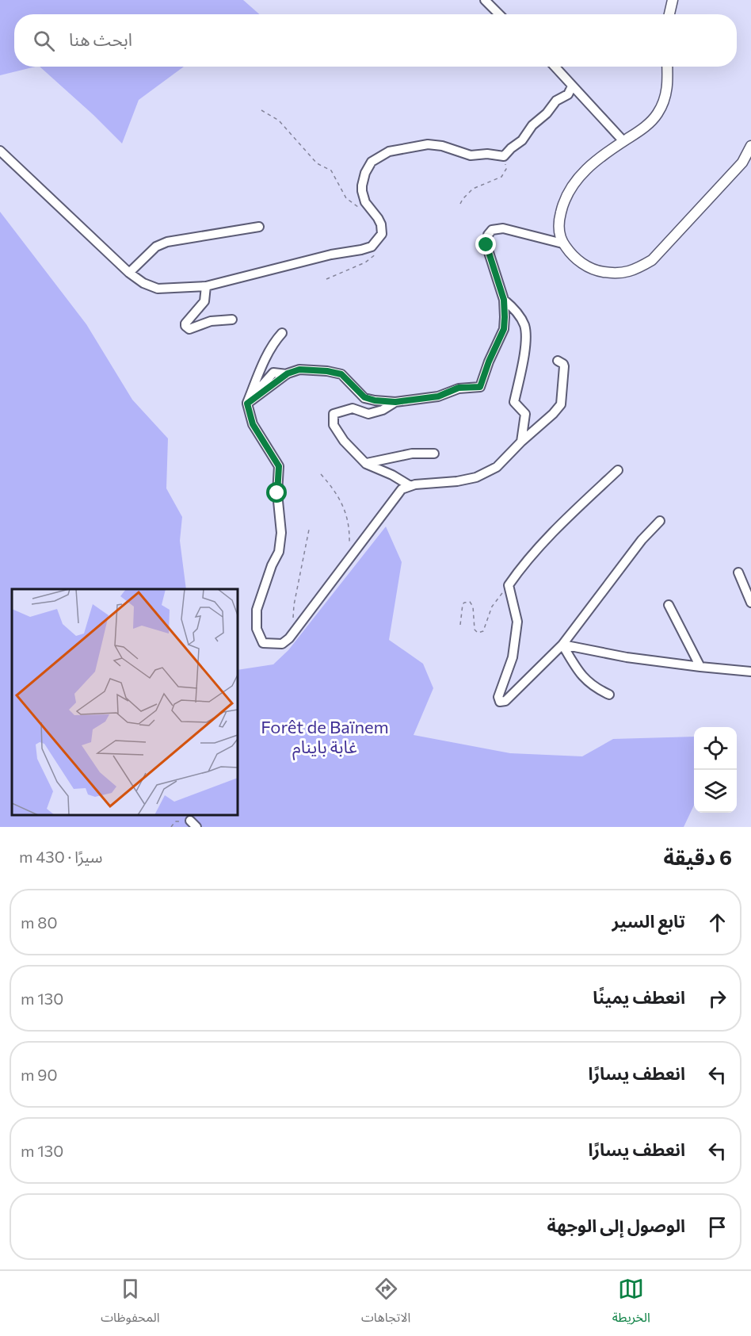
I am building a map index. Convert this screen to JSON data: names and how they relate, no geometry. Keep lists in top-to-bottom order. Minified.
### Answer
{"parks":["Forêt de Baïnem غابة باينام"],"page":{"search":"ابحث هنا","heading":["6 دقيقة","سيرًا · 430 m"],"list":[["تابع السير","80 m"],["انعطف يمينًا","130 m"],["انعطف يسارًا","90 m"],["انعطف يسارًا","130 m"],"الوصول إلى الوجهة"],"nav":["الخريطة","الاتجاهات","المحفوظات"]}}
